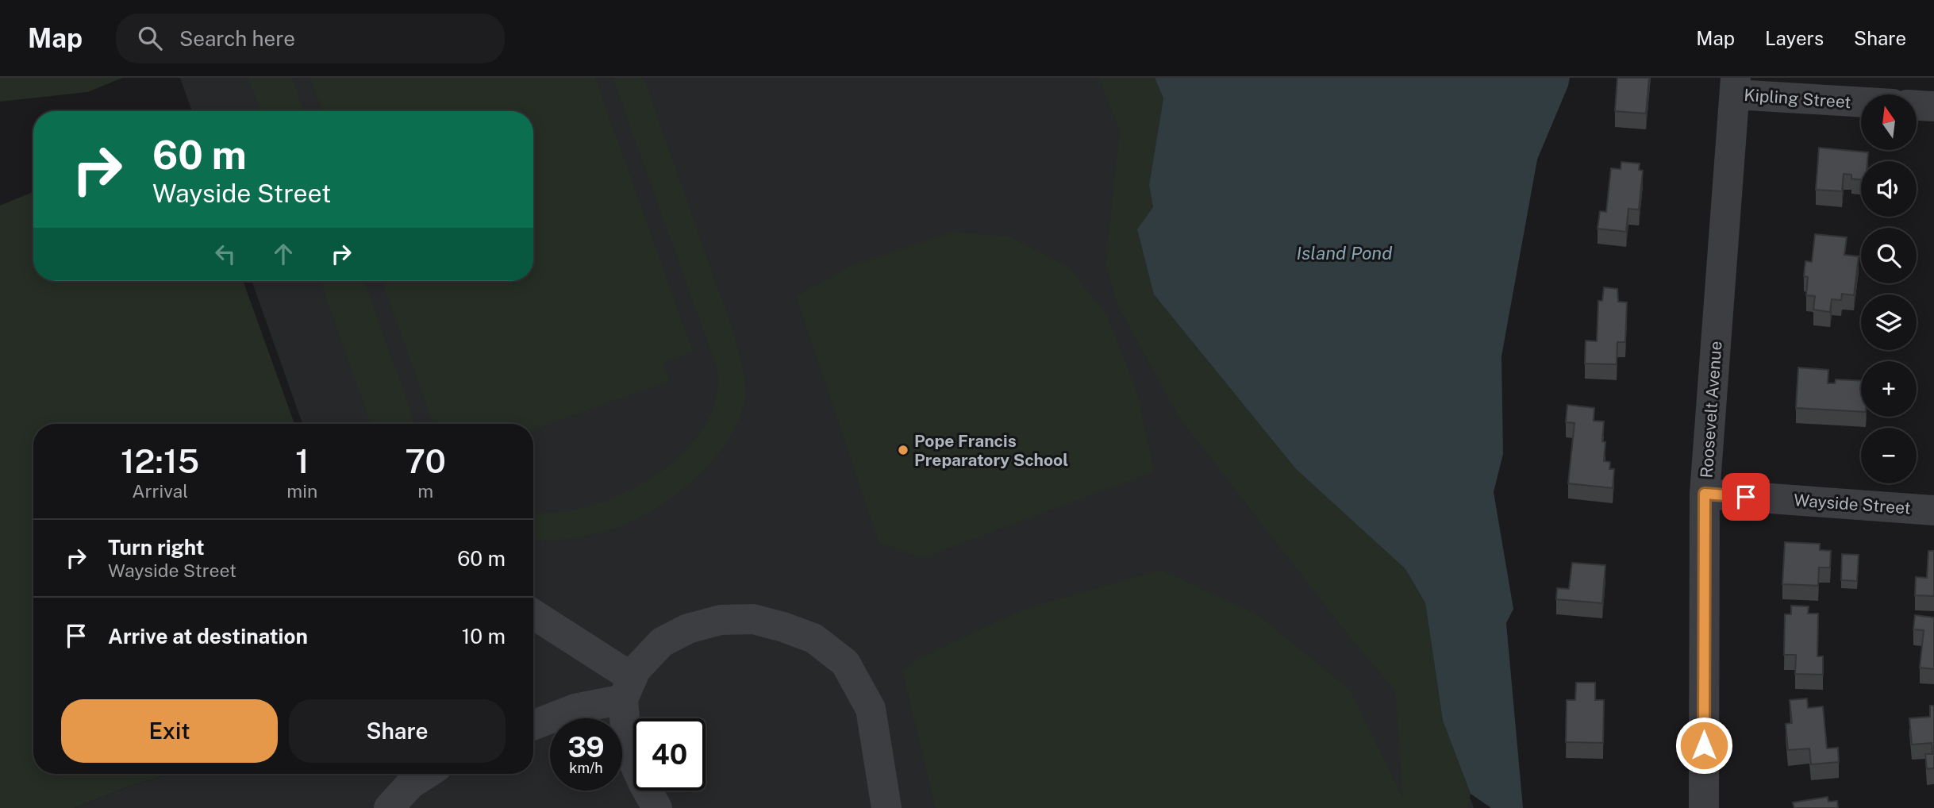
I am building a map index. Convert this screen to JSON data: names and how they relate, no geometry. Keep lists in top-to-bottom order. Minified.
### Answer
{"streets":{"street":["Kipling Street","Roosevelt Avenue","Wayside Street"]},"crossings":[["Kipling Street","Roosevelt Avenue"],["Roosevelt Avenue","Wayside Street"]],"water":["Island Pond"],"places":["Pope Francis Preparatory School"],"north":"top","page":{"header":"Map","search":"Search here","nav":["Map","Layers","Share"],"map_buttons":["+","−"],"turn":["60 m","Wayside Street"],"eta":["12:15","Arrival","1","min","70","m"],"list":[{"name":"Turn right","note":"Wayside Street","value":"60 m"},{"name":"Arrive at destination","value":"10 m"}],"buttons":["Exit","Share"],"speed":"39 km/h","limit":"40"}}
